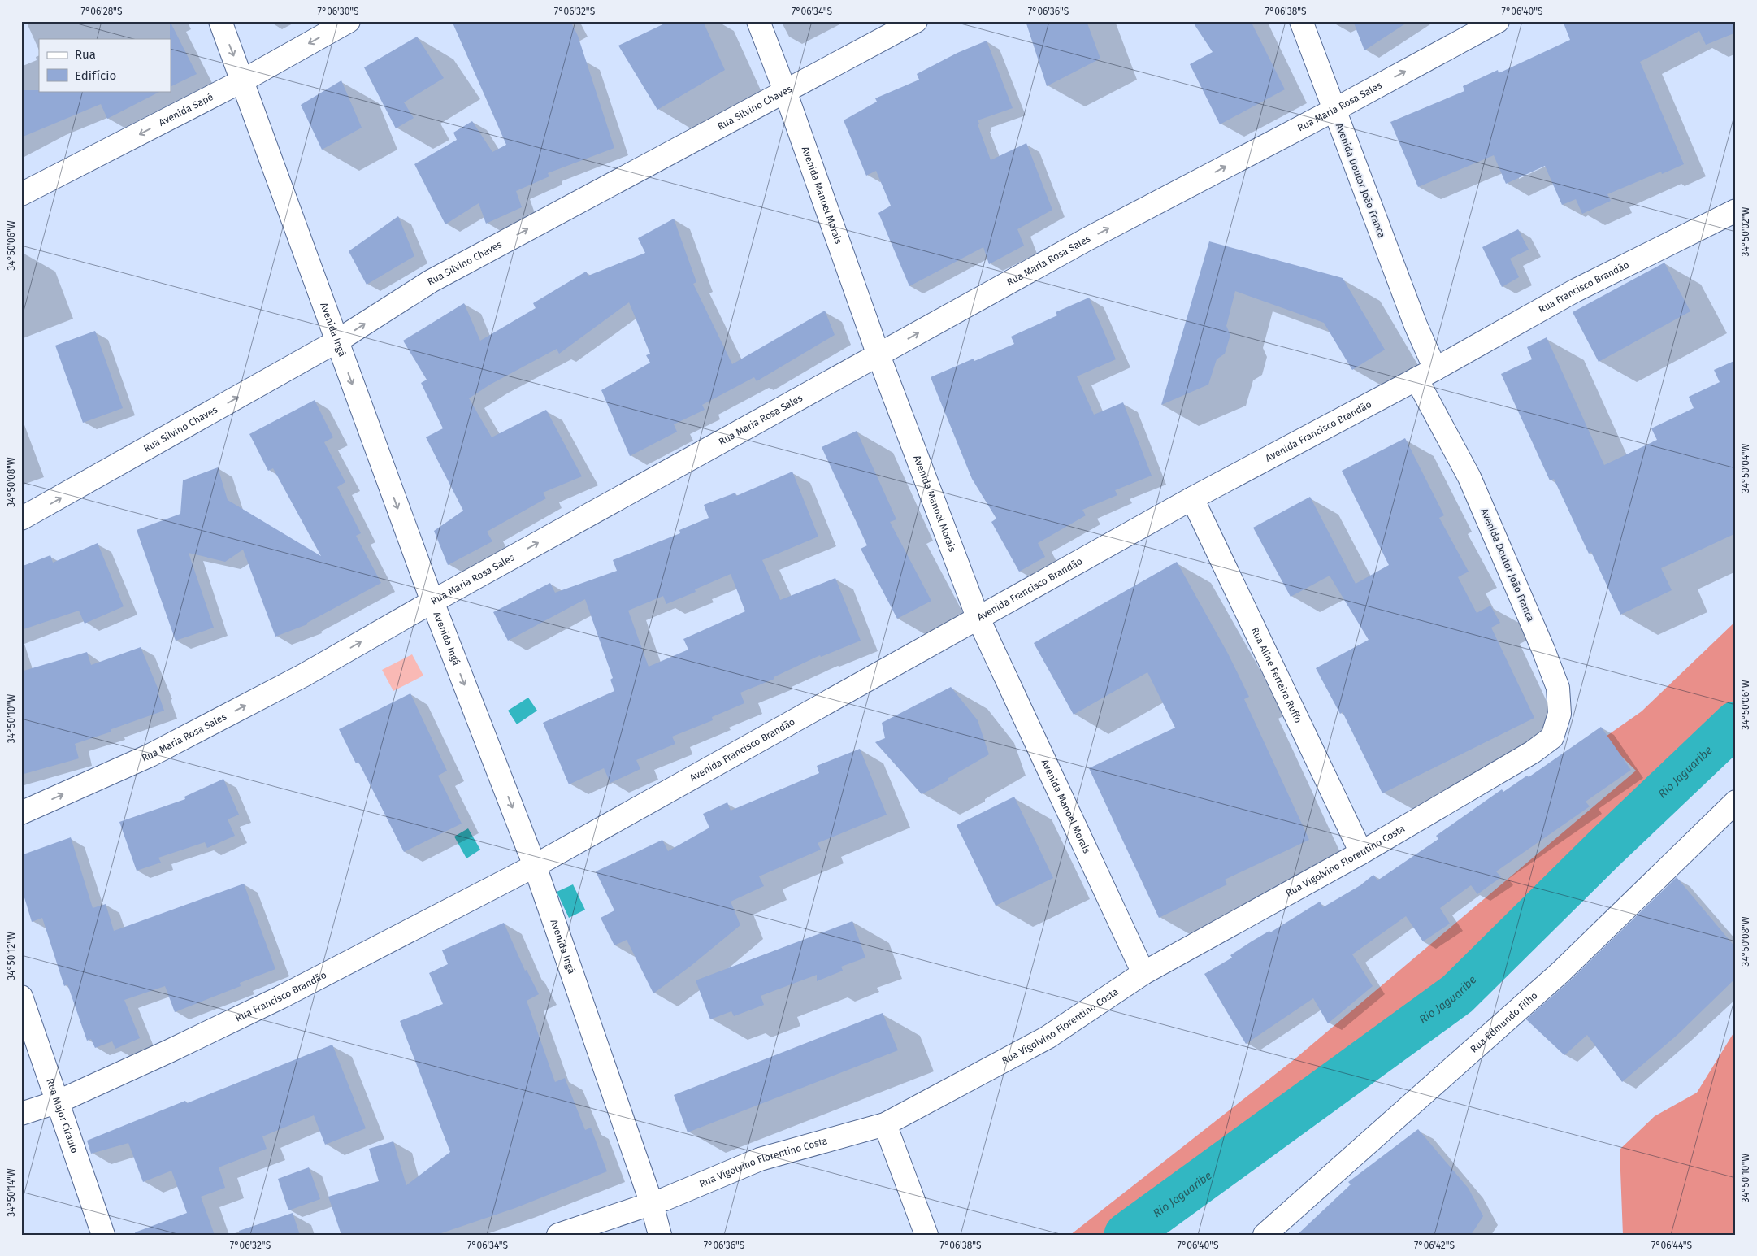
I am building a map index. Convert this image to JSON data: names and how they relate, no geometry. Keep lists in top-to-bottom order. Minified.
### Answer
{"streets":{"street":["Rua Maria Rosa Sales","Rua Silvino Chaves","Avenida Sapé","Avenida Doutor João Franca","Avenida Manoel Morais","Rua Francisco Brandão","Avenida Ingá","Avenida Francisco Brandão","Rua Aline Ferreira Ruffo","Rua Vigolvino Florentino Costa","Rua Edmundo Filho","Rua Major Ciraulo"]},"crossings":[["Rua Maria Rosa Sales","Avenida Doutor João Franca"],["Rua Maria Rosa Sales","Avenida Manoel Morais"],["Rua Maria Rosa Sales","Avenida Ingá"],["Rua Silvino Chaves","Avenida Manoel Morais"],["Rua Silvino Chaves","Avenida Ingá"],["Avenida Sapé","Avenida Ingá"],["Avenida Doutor João Franca","Rua Francisco Brandão"],["Avenida Doutor João Franca","Avenida Francisco Brandão"],["Avenida Doutor João Franca","Rua Vigolvino Florentino Costa"],["Avenida Manoel Morais","Avenida Francisco Brandão"],["Avenida Manoel Morais","Rua Vigolvino Florentino Costa"],["Rua Francisco Brandão","Avenida Ingá"],["Rua Francisco Brandão","Avenida Francisco Brandão"],["Rua Francisco Brandão","Rua Major Ciraulo"],["Avenida Ingá","Avenida Francisco Brandão"],["Avenida Ingá","Rua Vigolvino Florentino Costa"],["Avenida Francisco Brandão","Rua Aline Ferreira Ruffo"],["Rua Aline Ferreira Ruffo","Rua Vigolvino Florentino Costa"]],"one_way":["Rua Maria Rosa Sales","Rua Silvino Chaves","Avenida Sapé","Avenida Ingá"],"water":["Rio Jaguaribe"],"legend":["Rua","Edifício"],"coordinates":["7°06'28\"S","7°06'30\"S","7°06'32\"S","7°06'34\"S","7°06'36\"S","7°06'38\"S","7°06'40\"S","34°50'02\"W","34°50'06\"W","34°50'04\"W","34°50'08\"W","34°50'10\"W","34°50'12\"W","34°50'14\"W","7°06'42\"S","7°06'44\"S"]}
